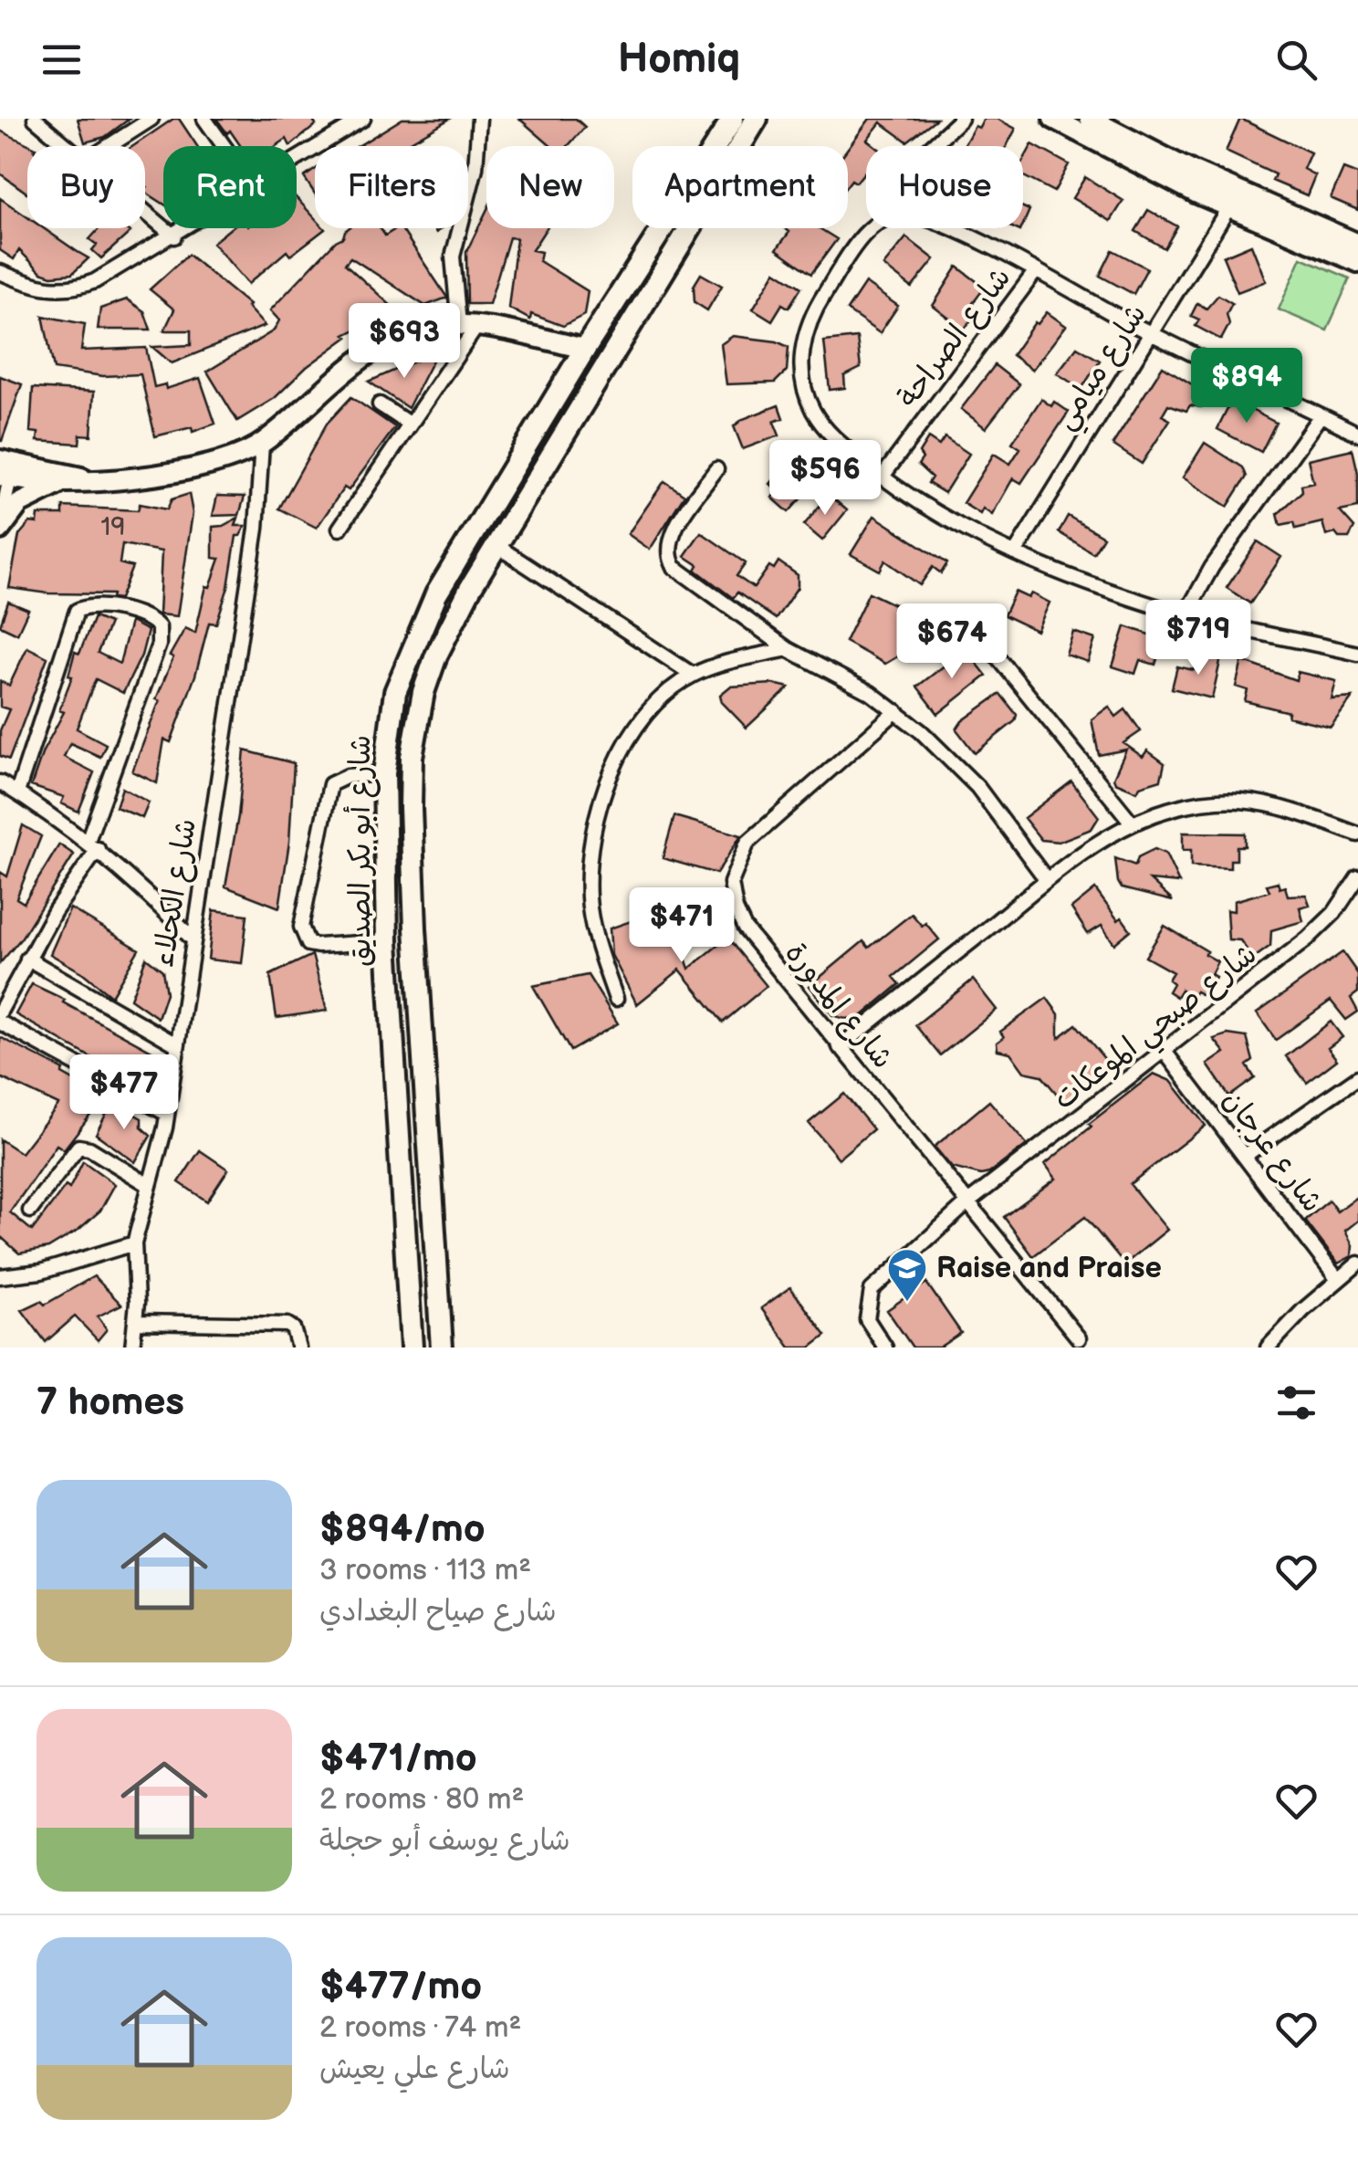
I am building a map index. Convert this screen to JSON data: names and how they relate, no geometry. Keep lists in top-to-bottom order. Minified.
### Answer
{"streets":{"main road":["شارع أبو بكر الصديق"],"street":["شارع الصراحة","شارع ميامي","شارع الكحلاء","شارع المدورة","شارع صبحي الموعكات","شارع عرجان"]},"crossings":[["شارع المدورة","شارع صبحي الموعكات"],["شارع صبحي الموعكات","شارع عرجان"]],"places":{"school or university":["Raise and Praise"]},"house_numbers":["19"],"page":{"header":"Homiq","chip":["Buy","Rent","Filters","New","Apartment","House"],"price":["$693","$894","$596","$719","$674","$471","$477"],"heading":"7 homes","list":[{"name":"$894/mo","note":"3 rooms · 113 m² · شارع صياح البغدادي"},{"name":"$471/mo","note":"2 rooms · 80 m² · شارع يوسف أبو حجلة"},{"name":"$477/mo","note":"2 rooms · 74 m² · شارع علي يعيش"}]}}
